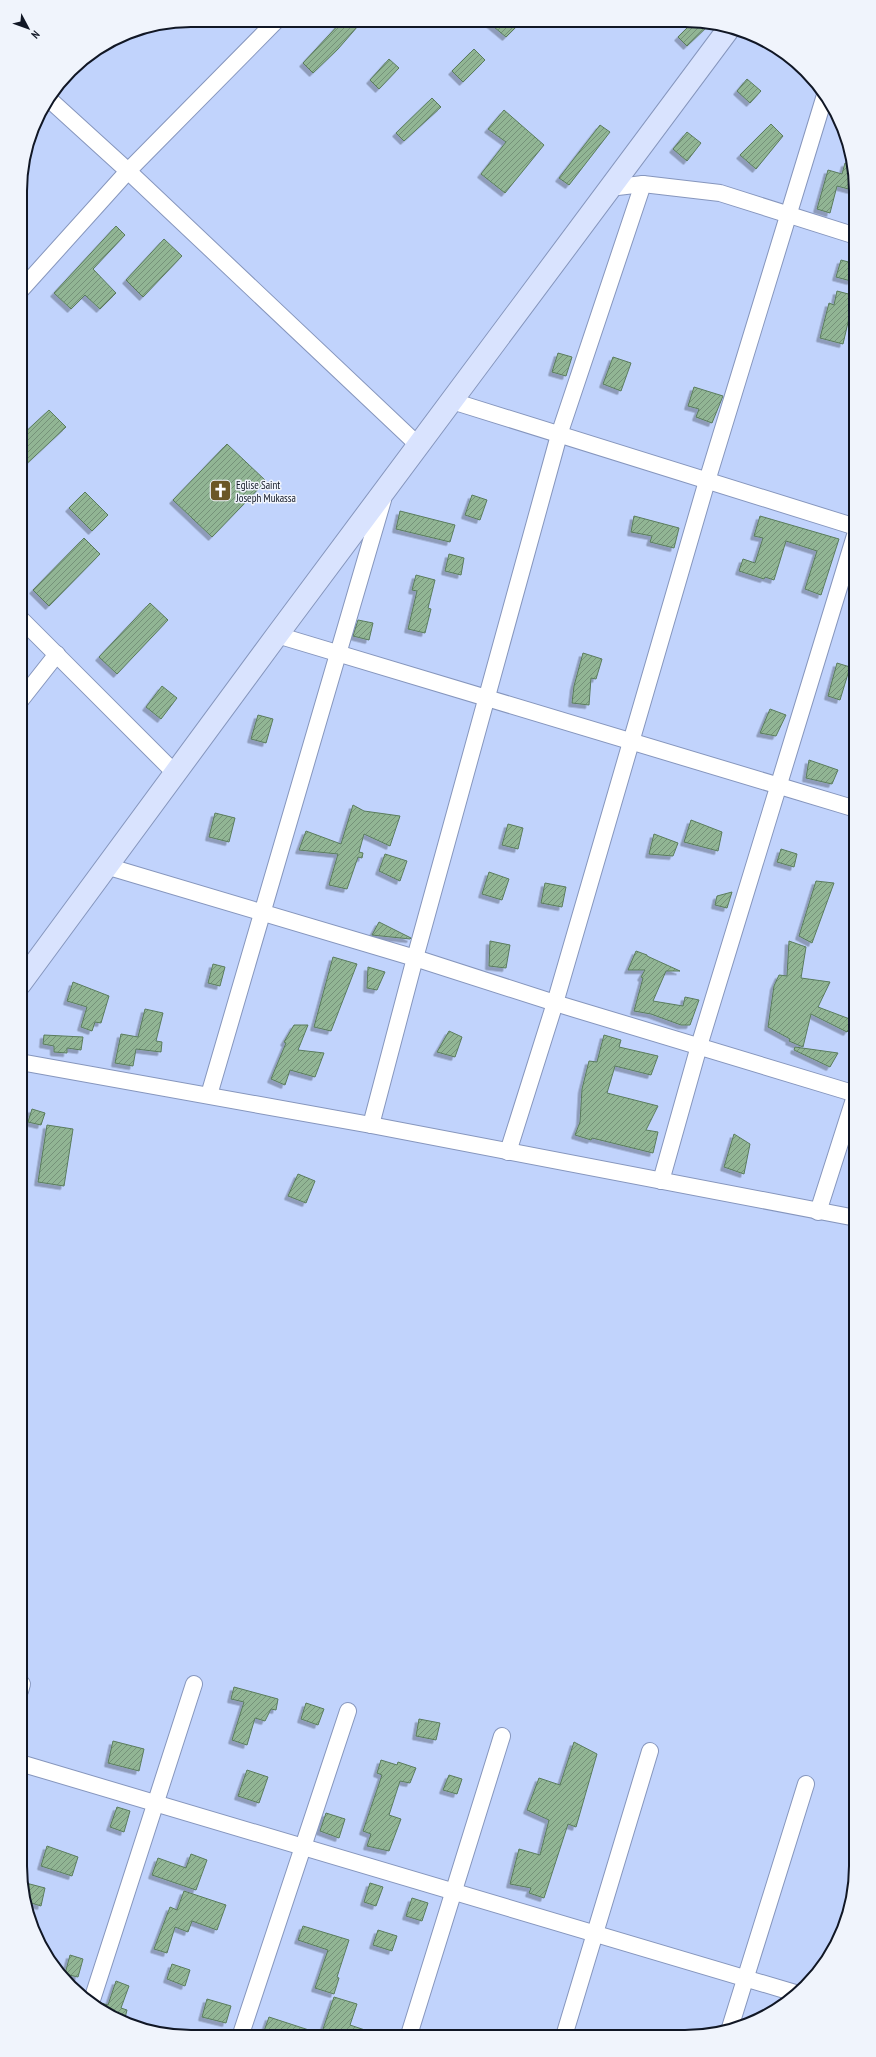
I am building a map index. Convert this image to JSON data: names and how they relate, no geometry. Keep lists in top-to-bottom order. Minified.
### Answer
{"places":{"church":["Eglise Saint Joseph Mukassa"]},"north":"bottom right"}
